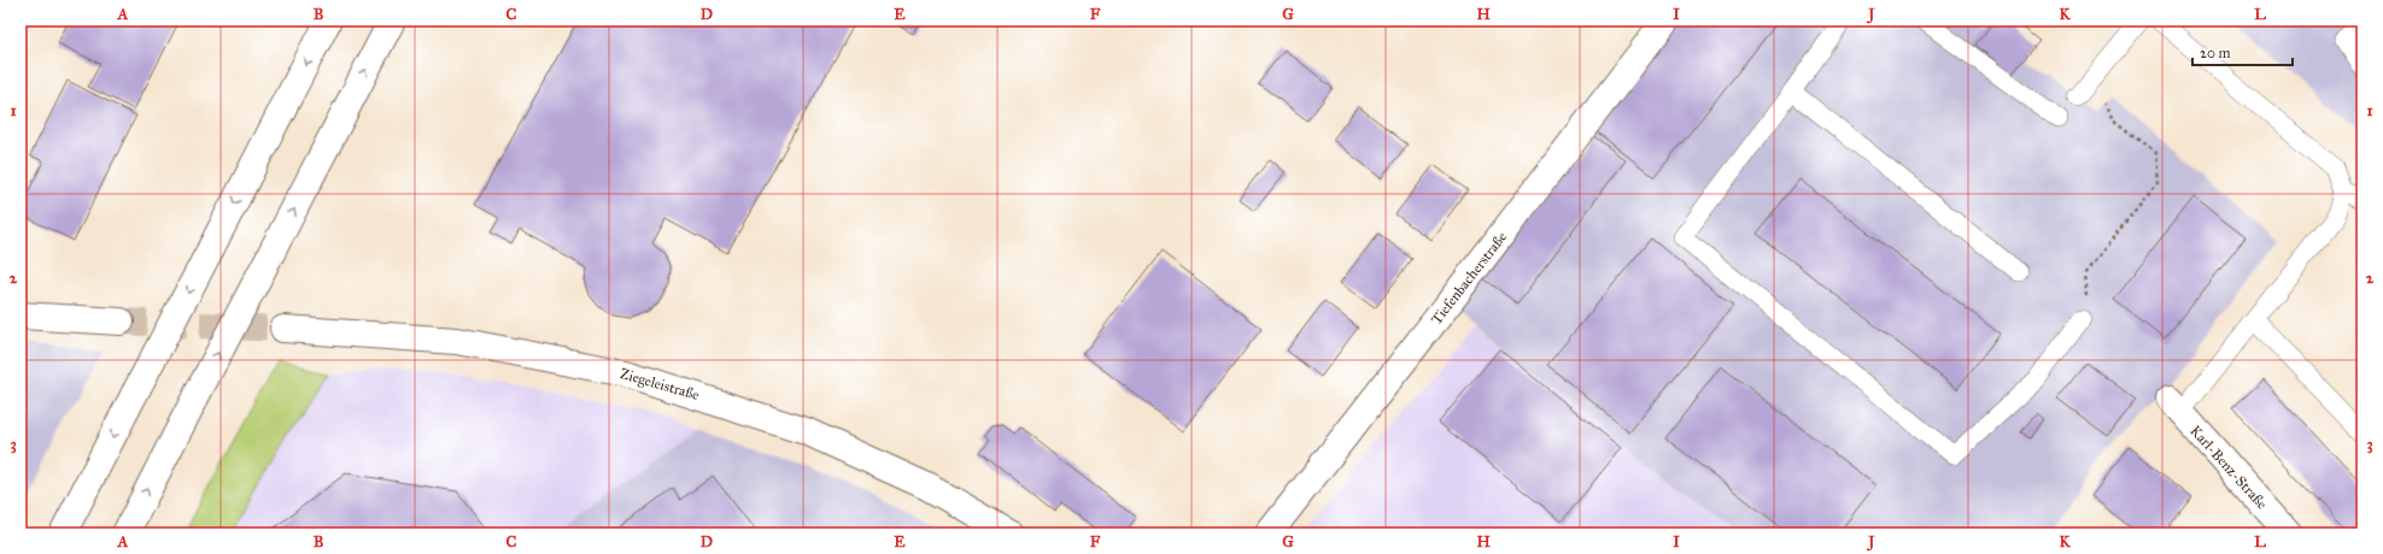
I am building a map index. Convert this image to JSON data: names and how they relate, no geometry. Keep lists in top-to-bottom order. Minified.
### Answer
{"streets":{"main road":["Tiefenbacherstraße","Ziegeleistraße","Karl-Benz-Straße"]},"scale_bar":"20 m","grid":{"columns":["A","B","C","D","E","F","G","H","I","J","K","L"],"rows":["1","2","3"]}}
